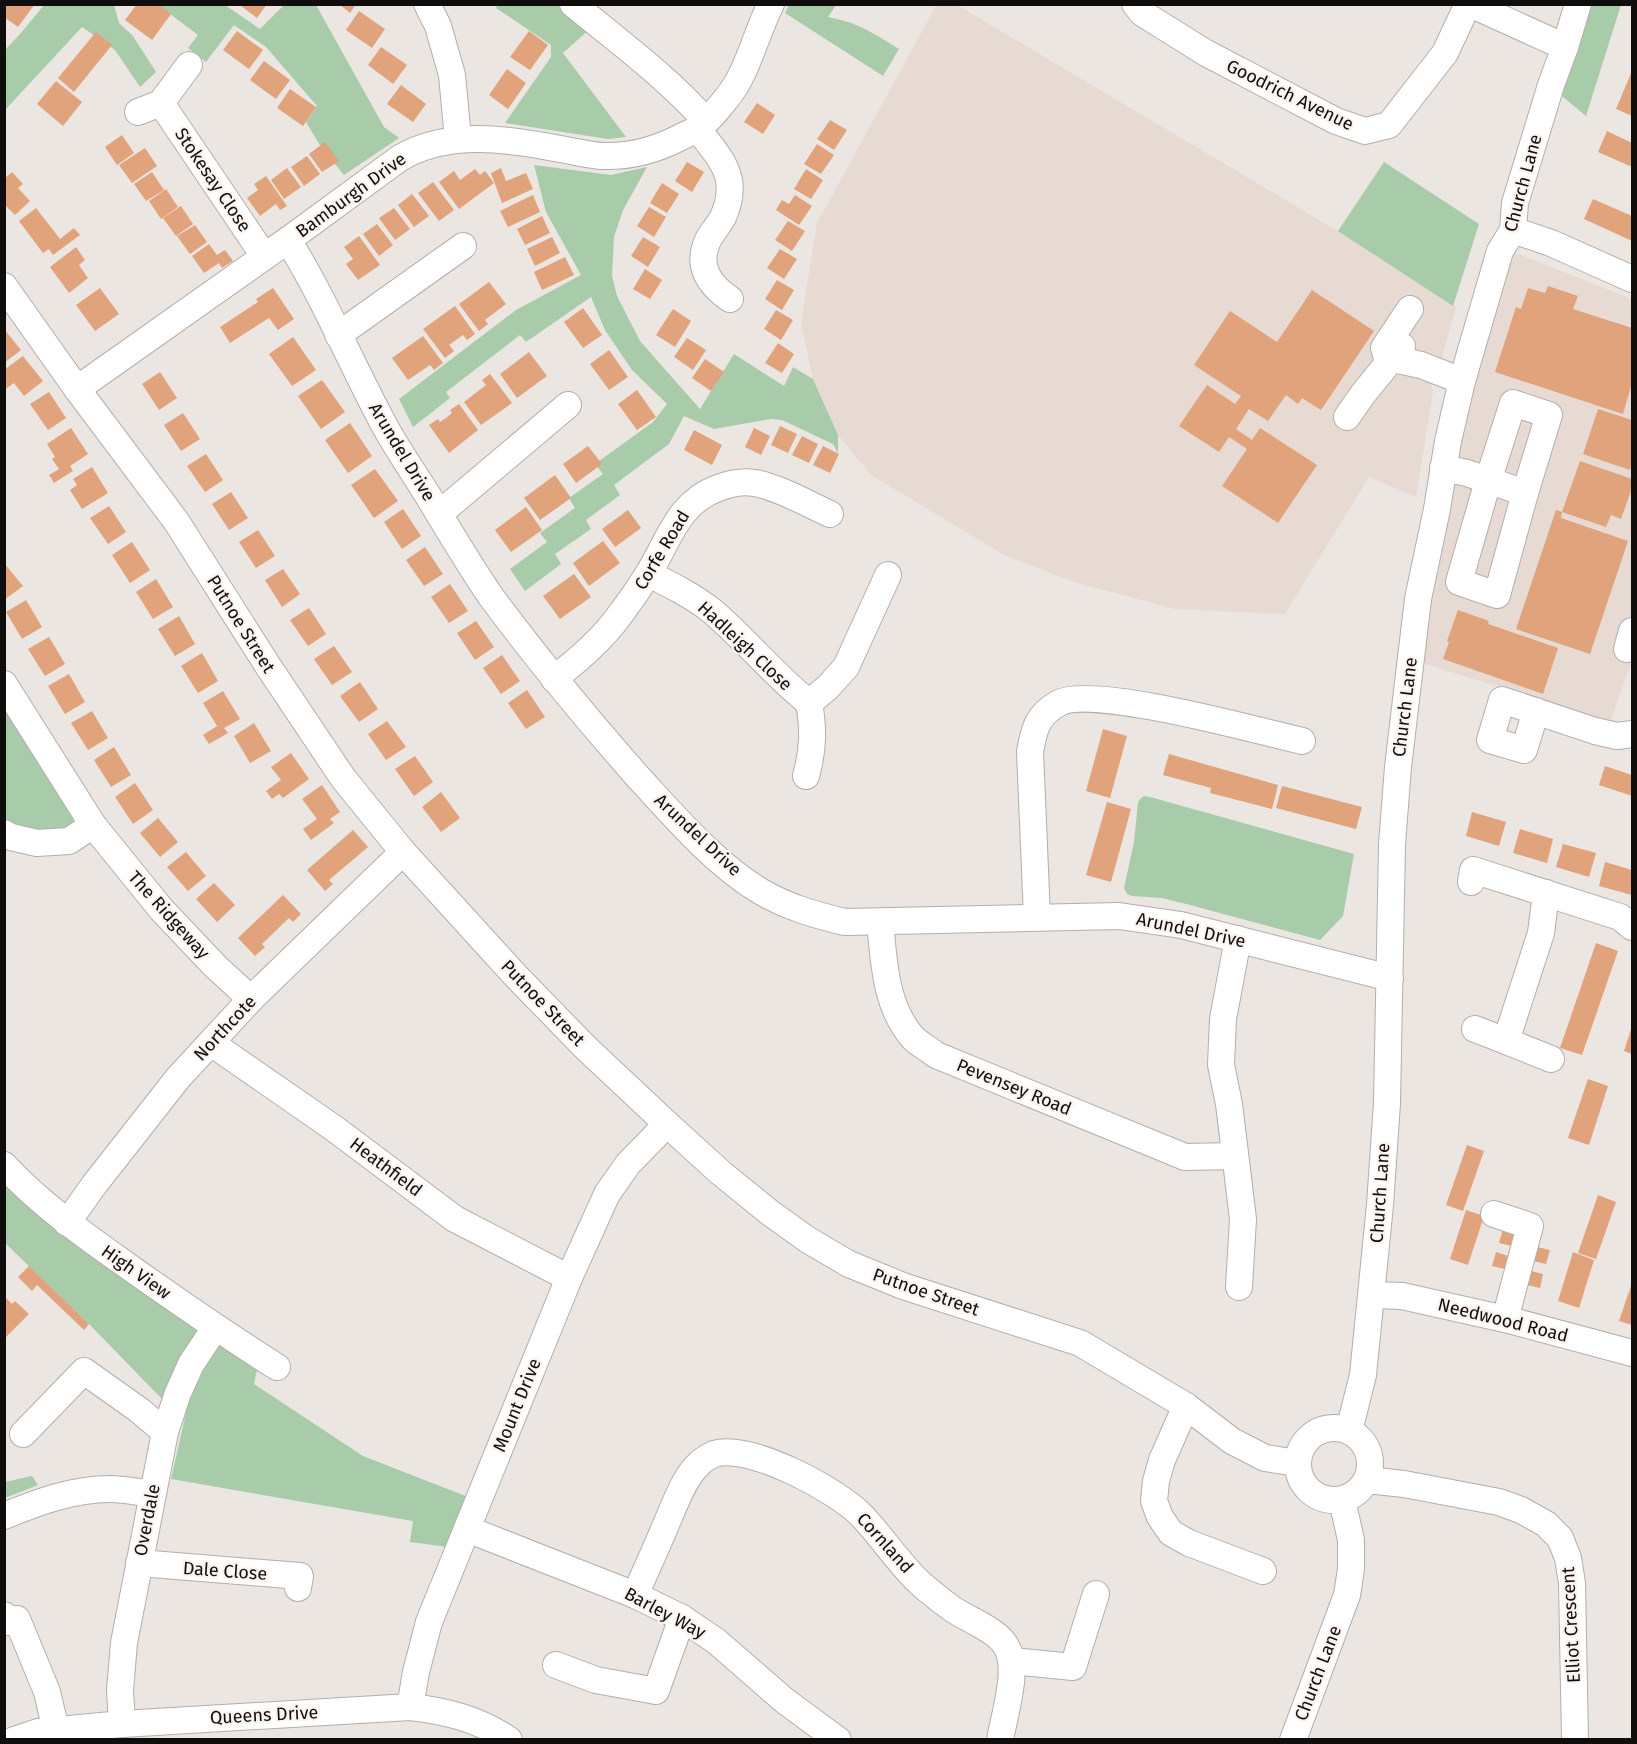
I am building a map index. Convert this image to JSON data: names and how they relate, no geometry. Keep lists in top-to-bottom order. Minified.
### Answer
{"streets":{"street":["Goodrich Avenue","Stokesay Close","Church Lane","Bamburgh Drive","Arundel Drive","Corfe Road","Putnoe Street","Hadleigh Close","The Ridgeway","Northcote","Pevensey Road","Heathfield","High View","Needwood Road","Mount Drive","Overdale","Cornland","Dale Close","Barley Way","Elliot Crescent","Queens Drive"]},"crossings":[["Stokesay Close","Bamburgh Drive"],["Church Lane","Arundel Drive"],["Church Lane","Putnoe Street"],["Church Lane","Needwood Road"],["Church Lane","Elliot Crescent"],["Bamburgh Drive","Arundel Drive"],["Bamburgh Drive","Putnoe Street"],["Arundel Drive","Corfe Road"],["Arundel Drive","Pevensey Road"],["Corfe Road","Hadleigh Close"],["Putnoe Street","Northcote"],["Putnoe Street","Mount Drive"],["Putnoe Street","Elliot Crescent"],["The Ridgeway","Northcote"],["Northcote","Heathfield"],["Northcote","High View"],["Heathfield","Mount Drive"],["High View","Overdale"],["Mount Drive","Barley Way"],["Mount Drive","Queens Drive"],["Overdale","Dale Close"],["Overdale","Queens Drive"],["Cornland","Barley Way"]]}
